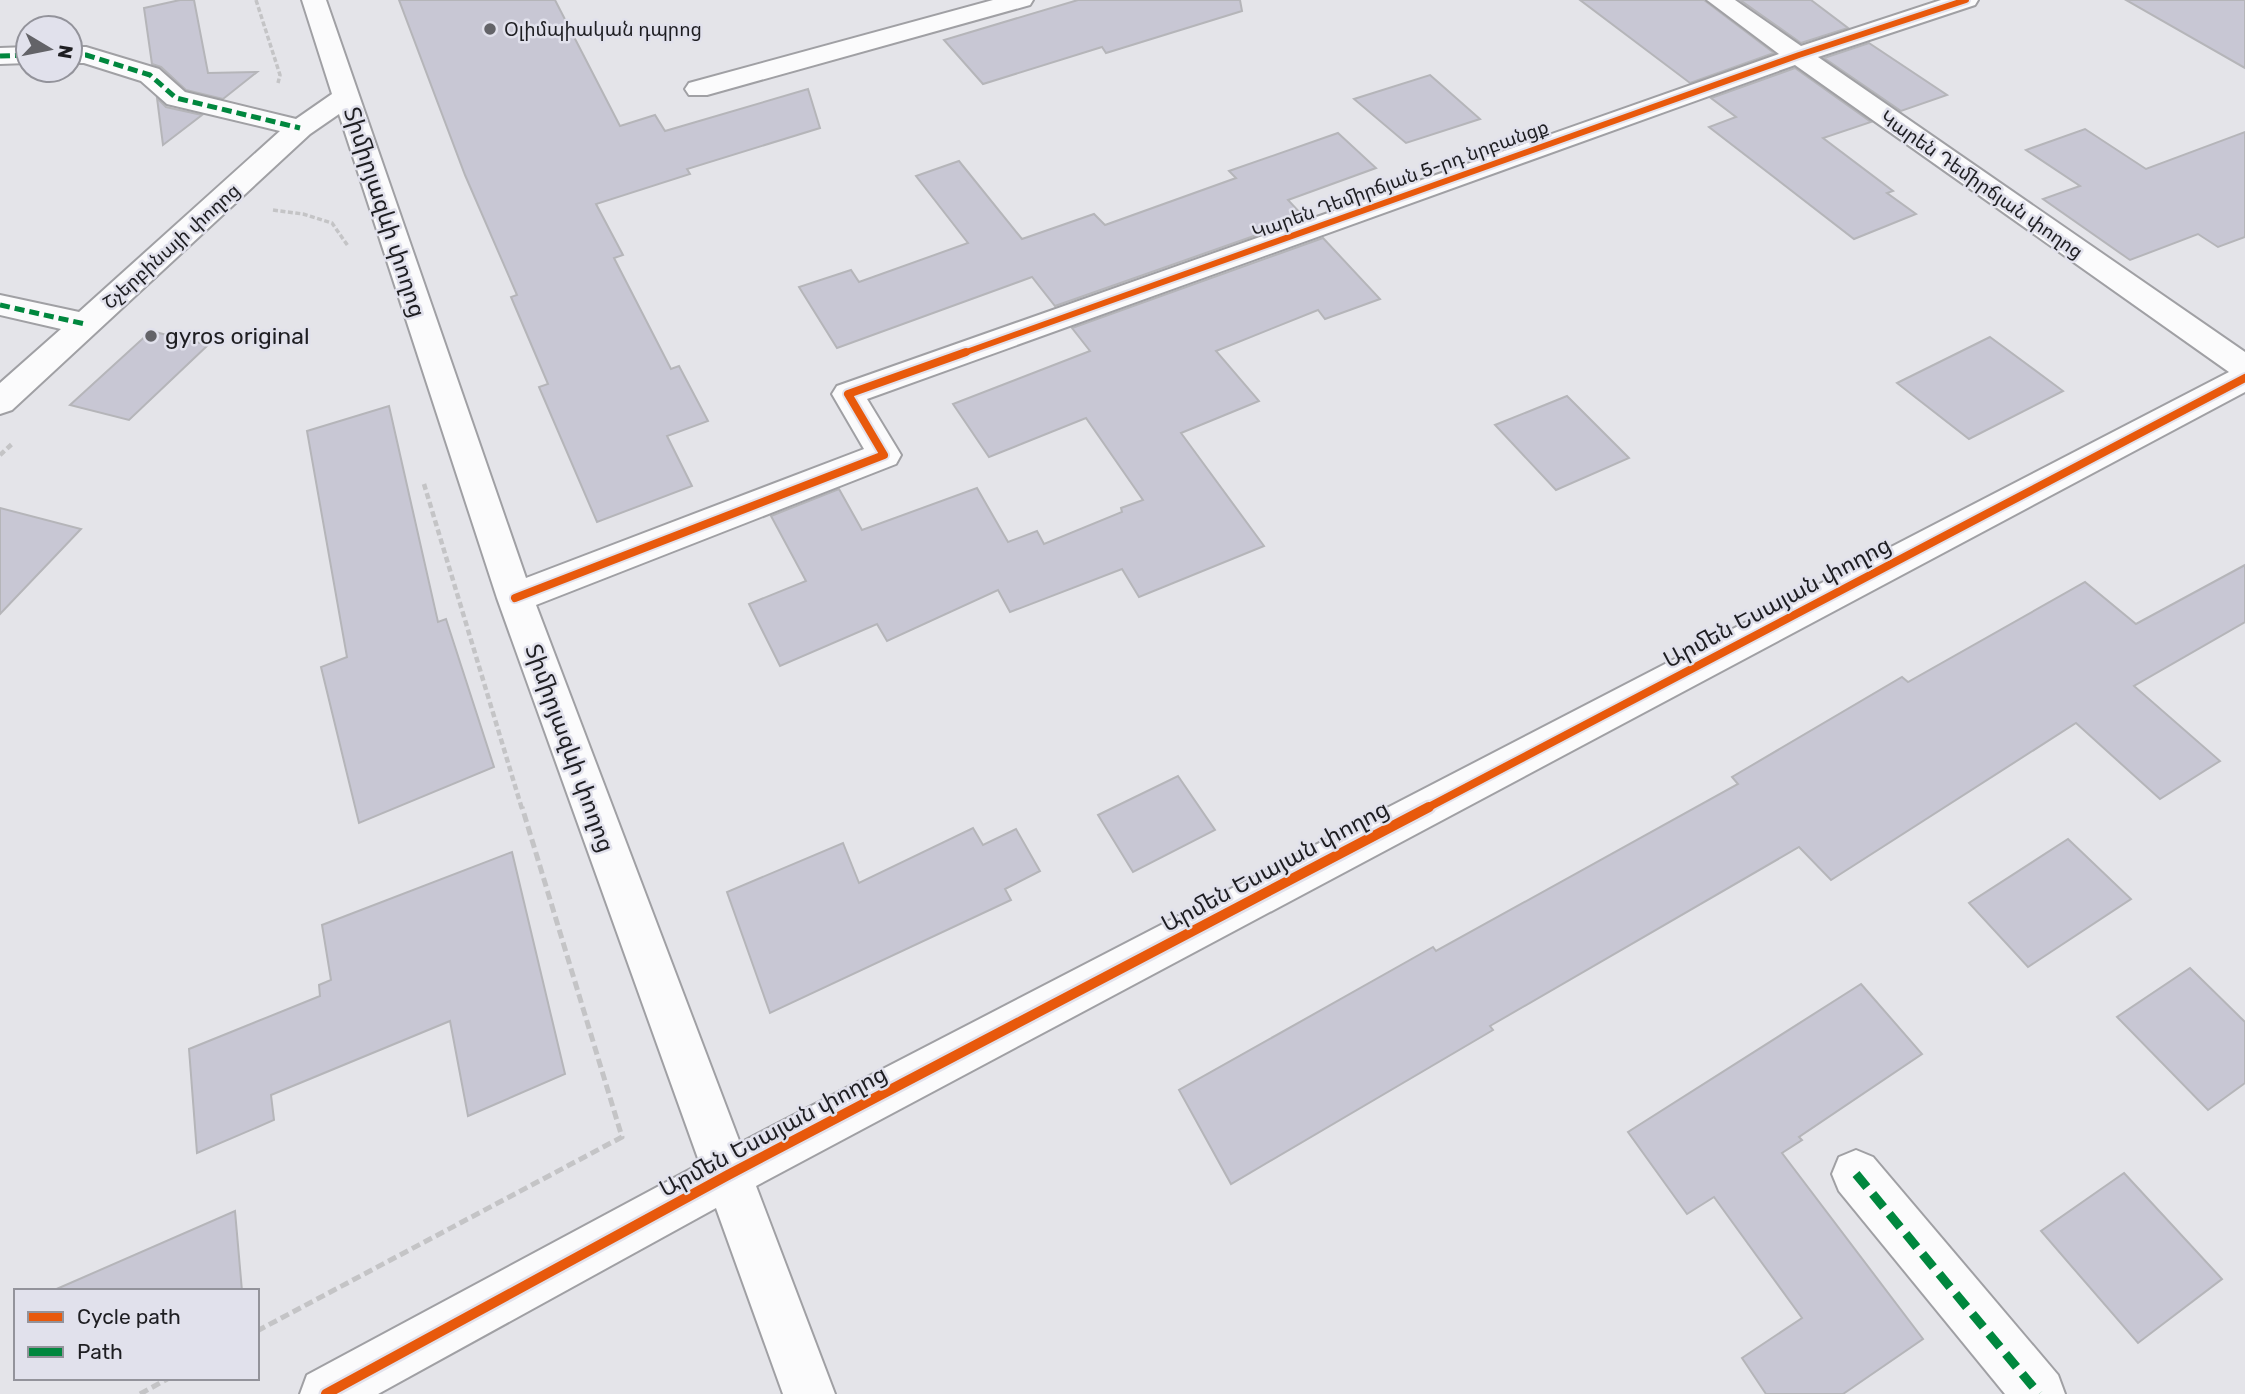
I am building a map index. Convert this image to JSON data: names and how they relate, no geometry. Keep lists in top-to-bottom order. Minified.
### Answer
{"streets":{"street":["Կարեն Դեմիրճյան 5-րդ նրբանցք","Կարեն Դեմիրճյան փողոց","Տիմիրյազևի փողոց","Շչերբինայի փողոց","Արմեն Եսայան փողոց"]},"crossings":[["Կարեն Դեմիրճյան 5-րդ նրբանցք","Կարեն Դեմիրճյան փողոց"],["Կարեն Դեմիրճյան 5-րդ նրբանցք","Տիմիրյազևի փողոց"],["Տիմիրյազևի փողոց","Շչերբինայի փողոց"],["Տիմիրյազևի փողոց","Արմեն Եսայան փողոց"]],"places":["Օլիմպիական դպրոց","gyros original"],"legend":["Cycle path","Path"],"north":"right"}
